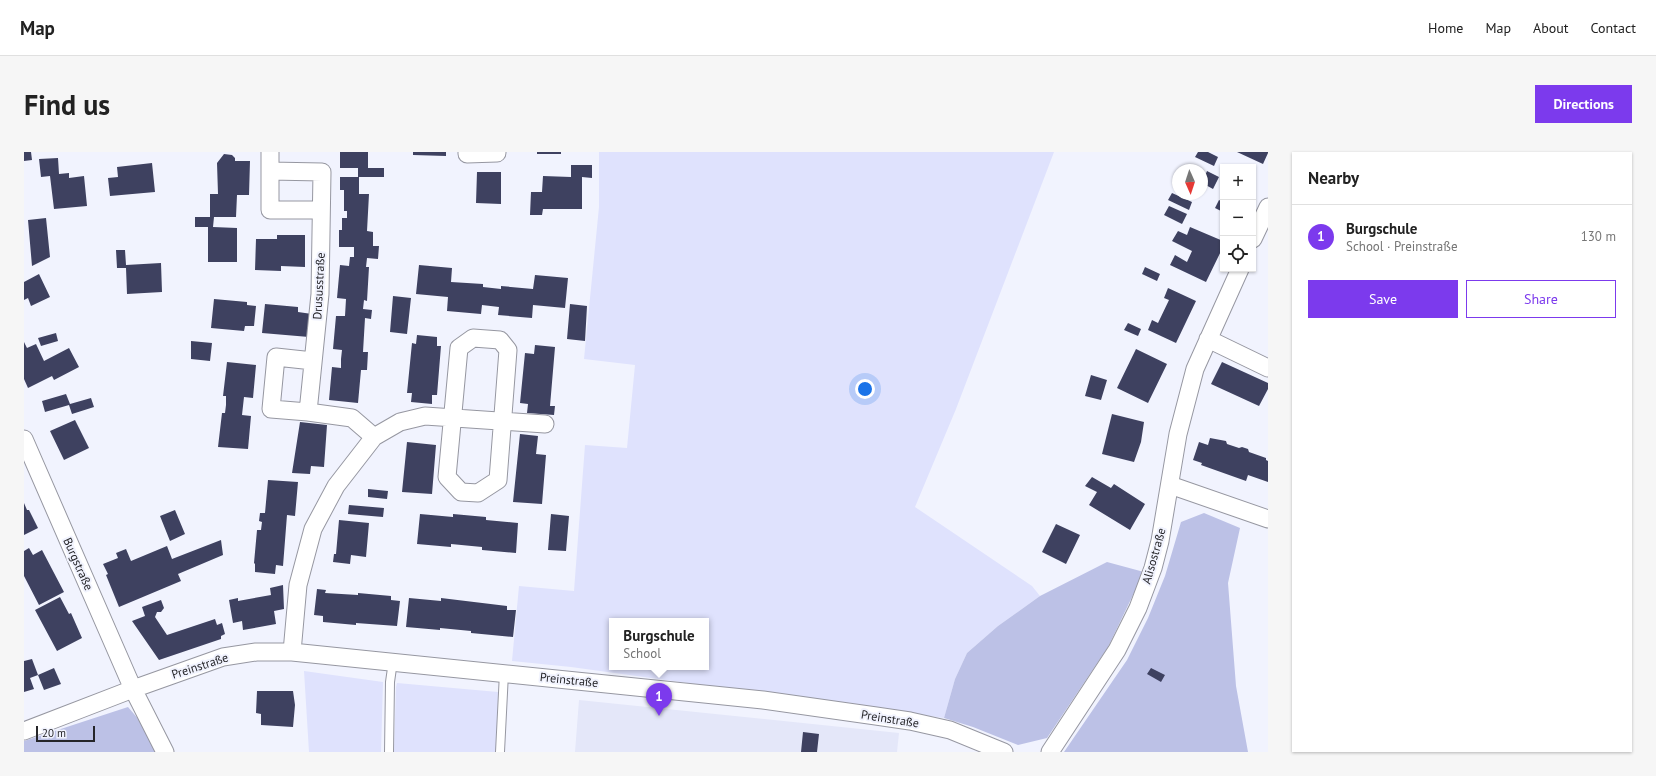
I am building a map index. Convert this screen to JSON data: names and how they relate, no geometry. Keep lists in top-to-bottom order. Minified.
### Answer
{"streets":{"street":["Drususstraße","Alisostraße","Burgstraße","Preinstraße"]},"crossings":[["Burgstraße","Preinstraße"]],"scale_bar":"20 m","north":"bottom","page":{"header":"Map","nav":["Home","Map","About","Contact"],"buttons":["Directions",["Save","Share"]],"title":"Find us","heading":"Nearby","map_buttons":["+","−"],"list":[{"mark":"1","name":"Burgschule","note":"School · Preinstraße","value":"130 m"}],"popup":["Burgschule","School"],"pins":"1","scale":"20 m"}}
